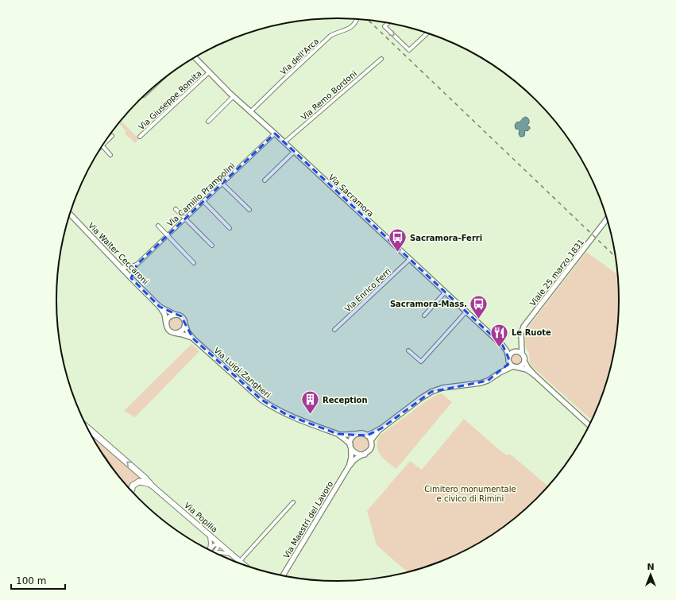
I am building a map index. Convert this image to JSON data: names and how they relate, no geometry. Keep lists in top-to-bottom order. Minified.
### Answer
{"streets":{"main road":["Via Popilia"],"street":["Via dell'Arca","Via Remo Bordoni","Via Giuseppe Romita","Via Camillo Prampolini","Via Sacramora","Via Walter Ceccaroni","Viale 25 marzo 1831","Via Enrico Ferri","Via Luigi Zangheri","Via Maestri del Lavoro"]},"crossings":[["Via dell'Arca","Via Sacramora"],["Via Remo Bordoni","Via Sacramora"],["Via Giuseppe Romita","Via Sacramora"],["Via Camillo Prampolini","Via Sacramora"],["Via Camillo Prampolini","Via Walter Ceccaroni"],["Via Sacramora","Viale 25 marzo 1831"],["Via Sacramora","Via Enrico Ferri"],["Via Walter Ceccaroni","Via Luigi Zangheri"],["Via Luigi Zangheri","Via Maestri del Lavoro"]],"parks":["Cimitero monumentale e civico di Rimini"],"places":{"bus stop":["Sacramora-Ferri","Sacramora-Mass."],"restaurant":["Le Ruote"],"building":["Reception"]},"scale_bar":"100 m","north":"top"}
